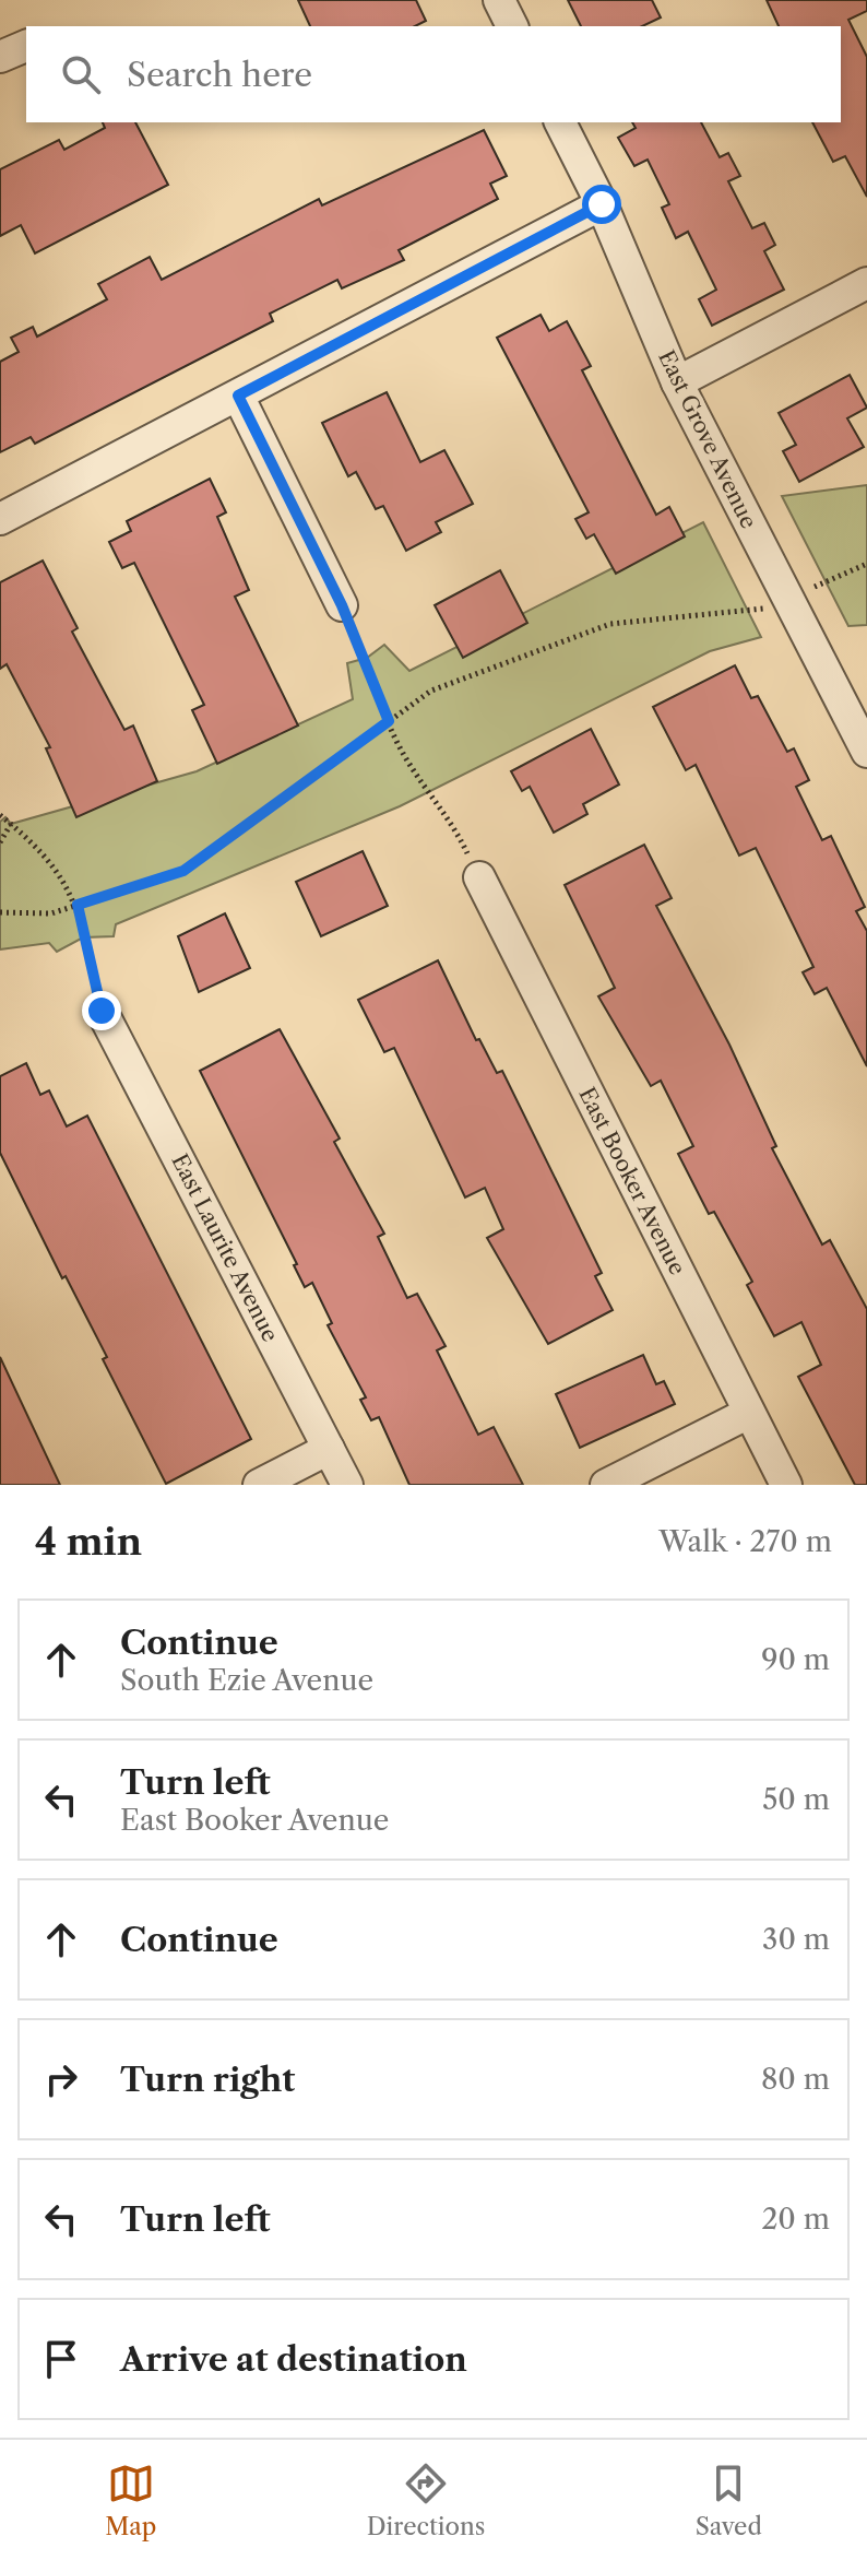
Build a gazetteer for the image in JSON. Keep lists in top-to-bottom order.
{
  "streets": {
    "street": ["East Grove Avenue", "East Booker Avenue", "East Laurite Avenue"]
  },
  "page": {
    "search": "Search here",
    "heading": ["4 min", "Walk · 270 m"],
    "list": [
      ["Continue", "South Ezie Avenue", "90 m"],
      ["Turn left", "East Booker Avenue", "50 m"],
      ["Continue", "30 m"],
      ["Turn right", "80 m"],
      ["Turn left", "20 m"],
      "Arrive at destination"
    ],
    "nav": ["Map", "Directions", "Saved"]
  }
}
